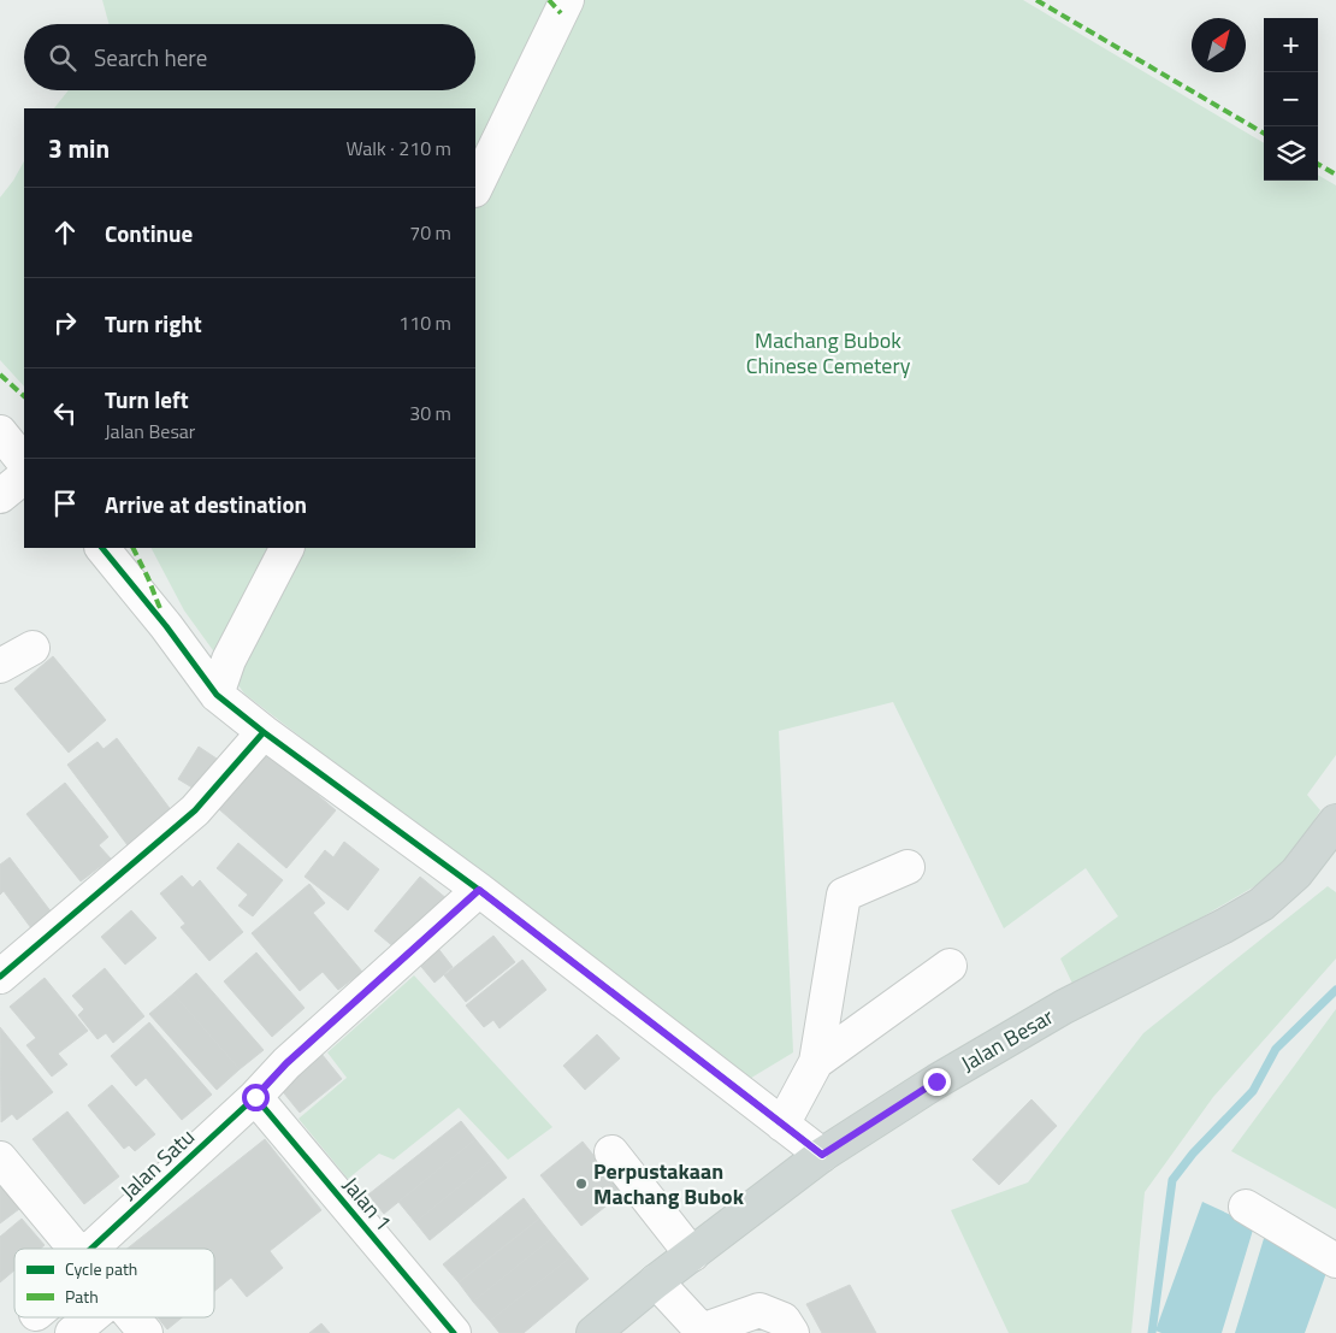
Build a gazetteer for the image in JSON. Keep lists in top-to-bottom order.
{
  "streets": {
    "main road": ["Jalan Besar"],
    "street": ["Jalan Satu", "Jalan 1"]
  },
  "crossings": [
    ["Jalan Satu", "Jalan 1"]
  ],
  "parks": ["Machang Bubok Chinese Cemetery"],
  "places": ["Perpustakaan Machang Bubok"],
  "legend": ["Cycle path", "Path"],
  "north": "top right",
  "page": {
    "map_buttons": ["+", "−"],
    "search": "Search here",
    "heading": ["3 min", "Walk · 210 m"],
    "list": [
      ["Continue", "70 m"],
      ["Turn right", "110 m"],
      ["Turn left", "Jalan Besar", "30 m"],
      "Arrive at destination"
    ]
  }
}
